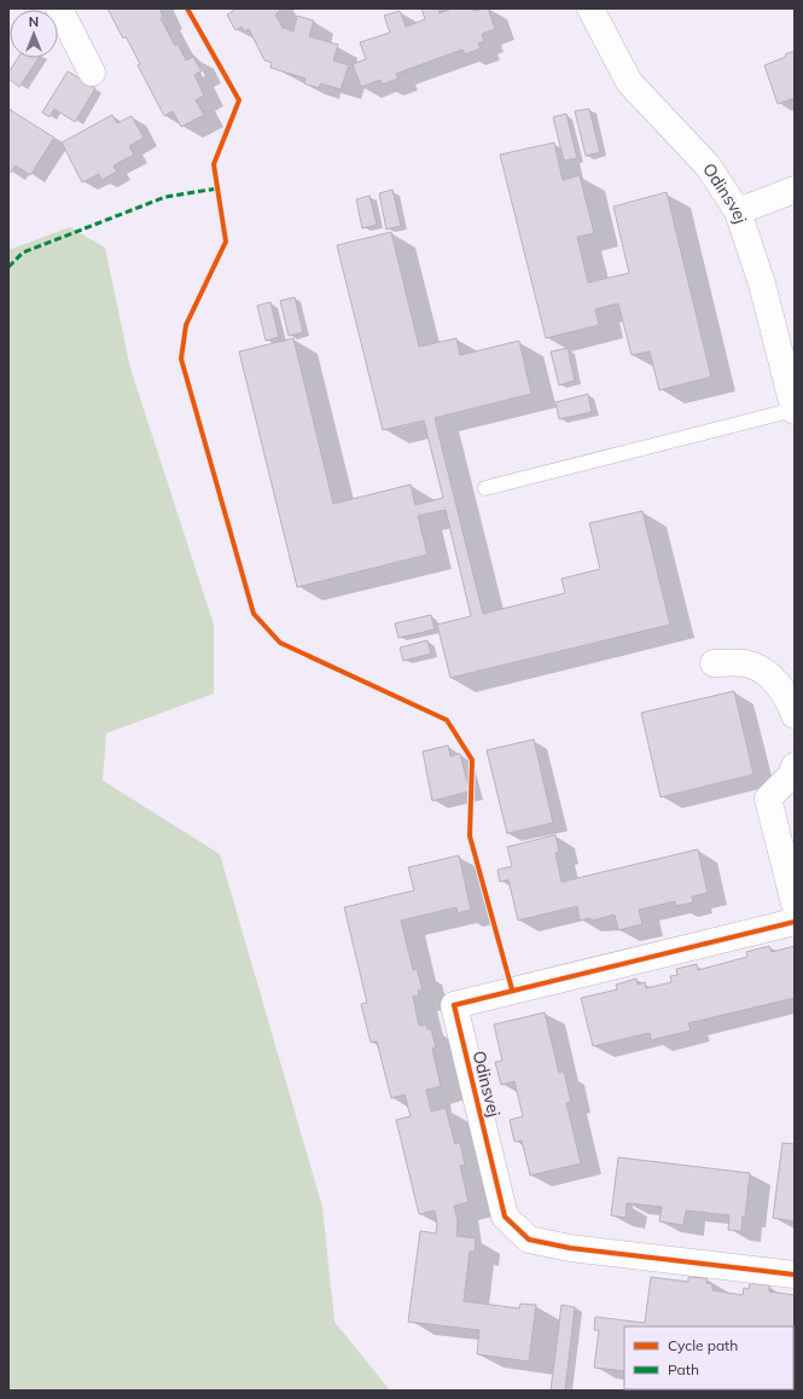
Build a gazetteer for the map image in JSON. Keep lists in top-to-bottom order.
{
  "streets": {
    "street": ["Odinsvej"]
  },
  "legend": ["Cycle path", "Path"],
  "north": "top"
}
